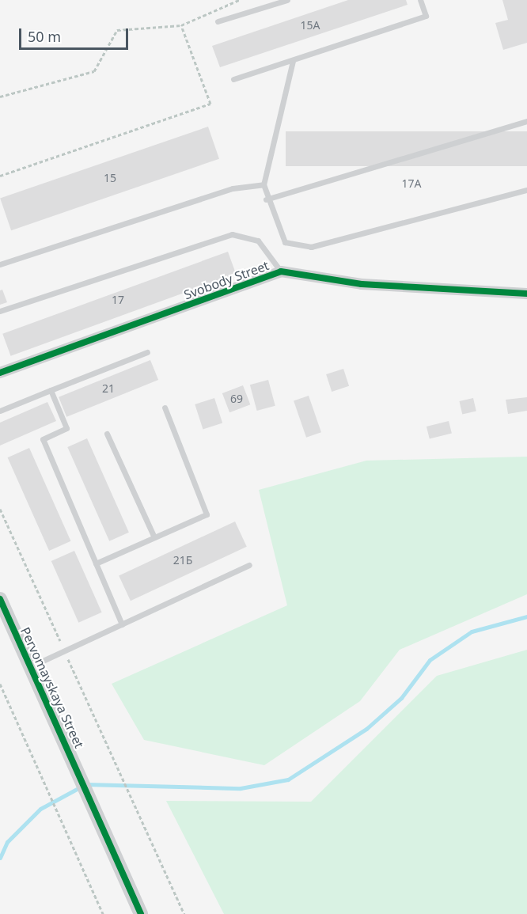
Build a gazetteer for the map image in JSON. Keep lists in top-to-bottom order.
{
  "streets": {
    "street": ["Svobody Street", "Pervomayskaya Street"]
  },
  "house_numbers": [
    "15А",
    "15",
    "17А",
    "17",
    "21",
    "69",
    "21Б"
  ],
  "scale_bar": "50 m"
}
